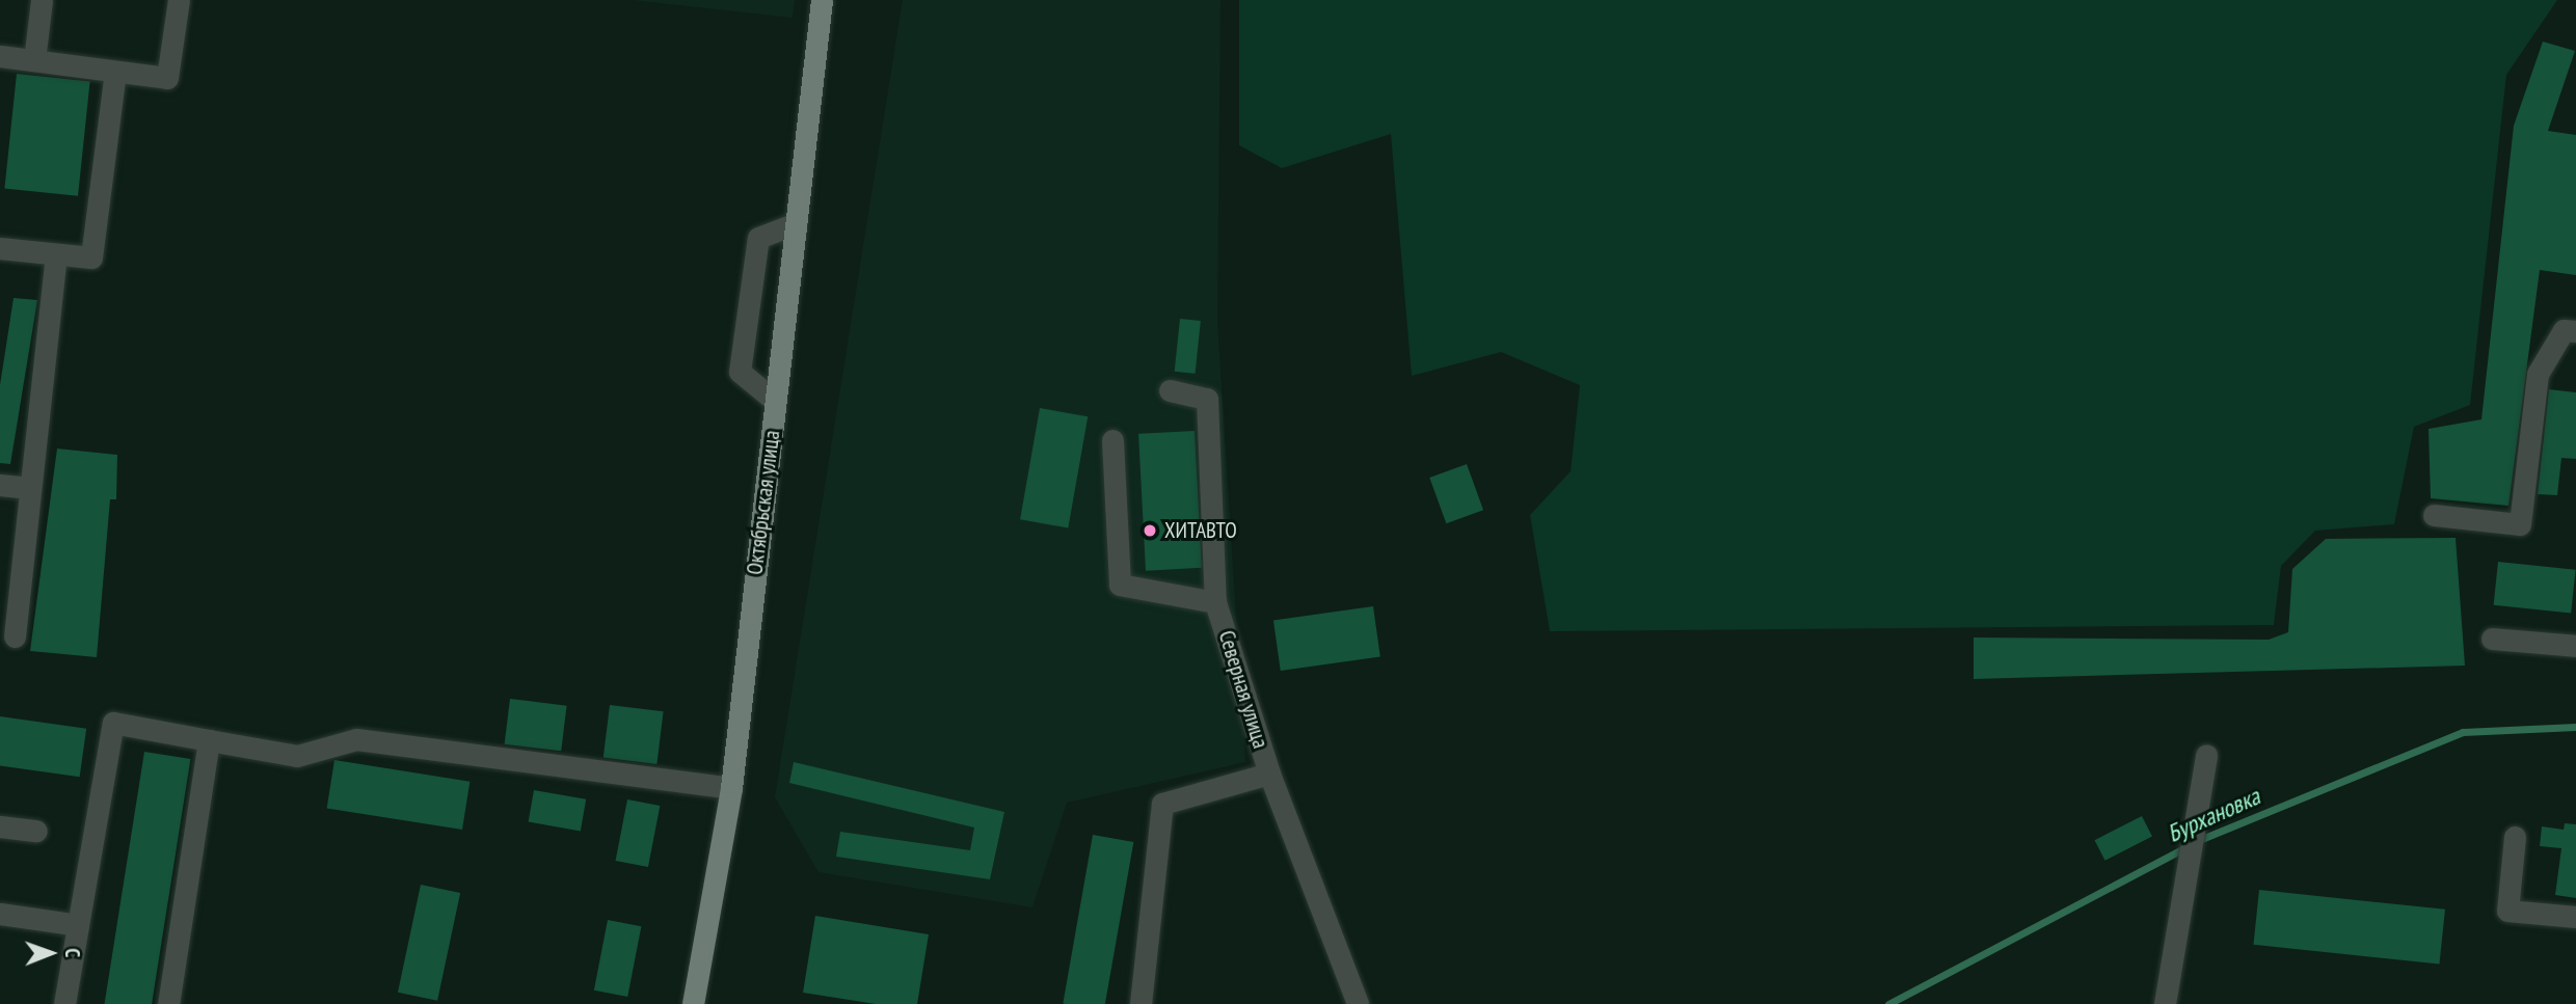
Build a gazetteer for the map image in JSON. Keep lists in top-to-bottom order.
{
  "streets": {
    "main road": ["Октябрьская улица"],
    "street": ["Северная улица"]
  },
  "water": ["Бурхановка"],
  "places": ["ХИТАВТО"],
  "north": "right"
}
